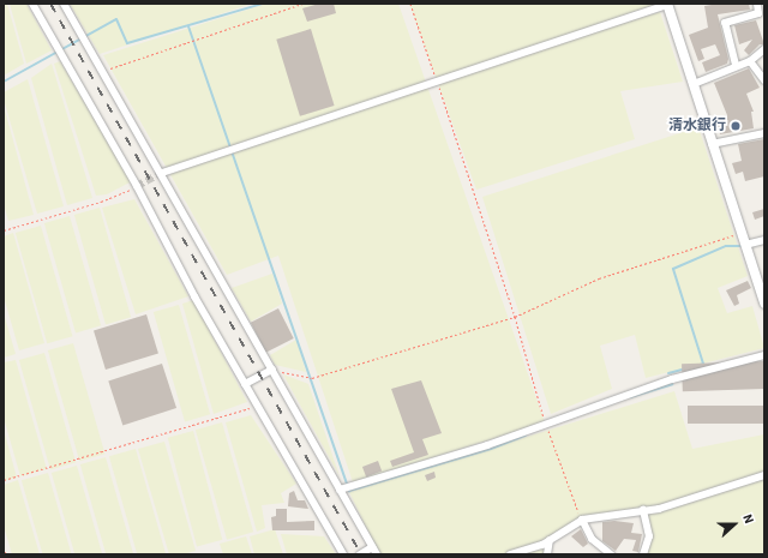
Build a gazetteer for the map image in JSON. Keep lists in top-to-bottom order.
{
  "places": ["清水銀行"],
  "north": "right"
}
